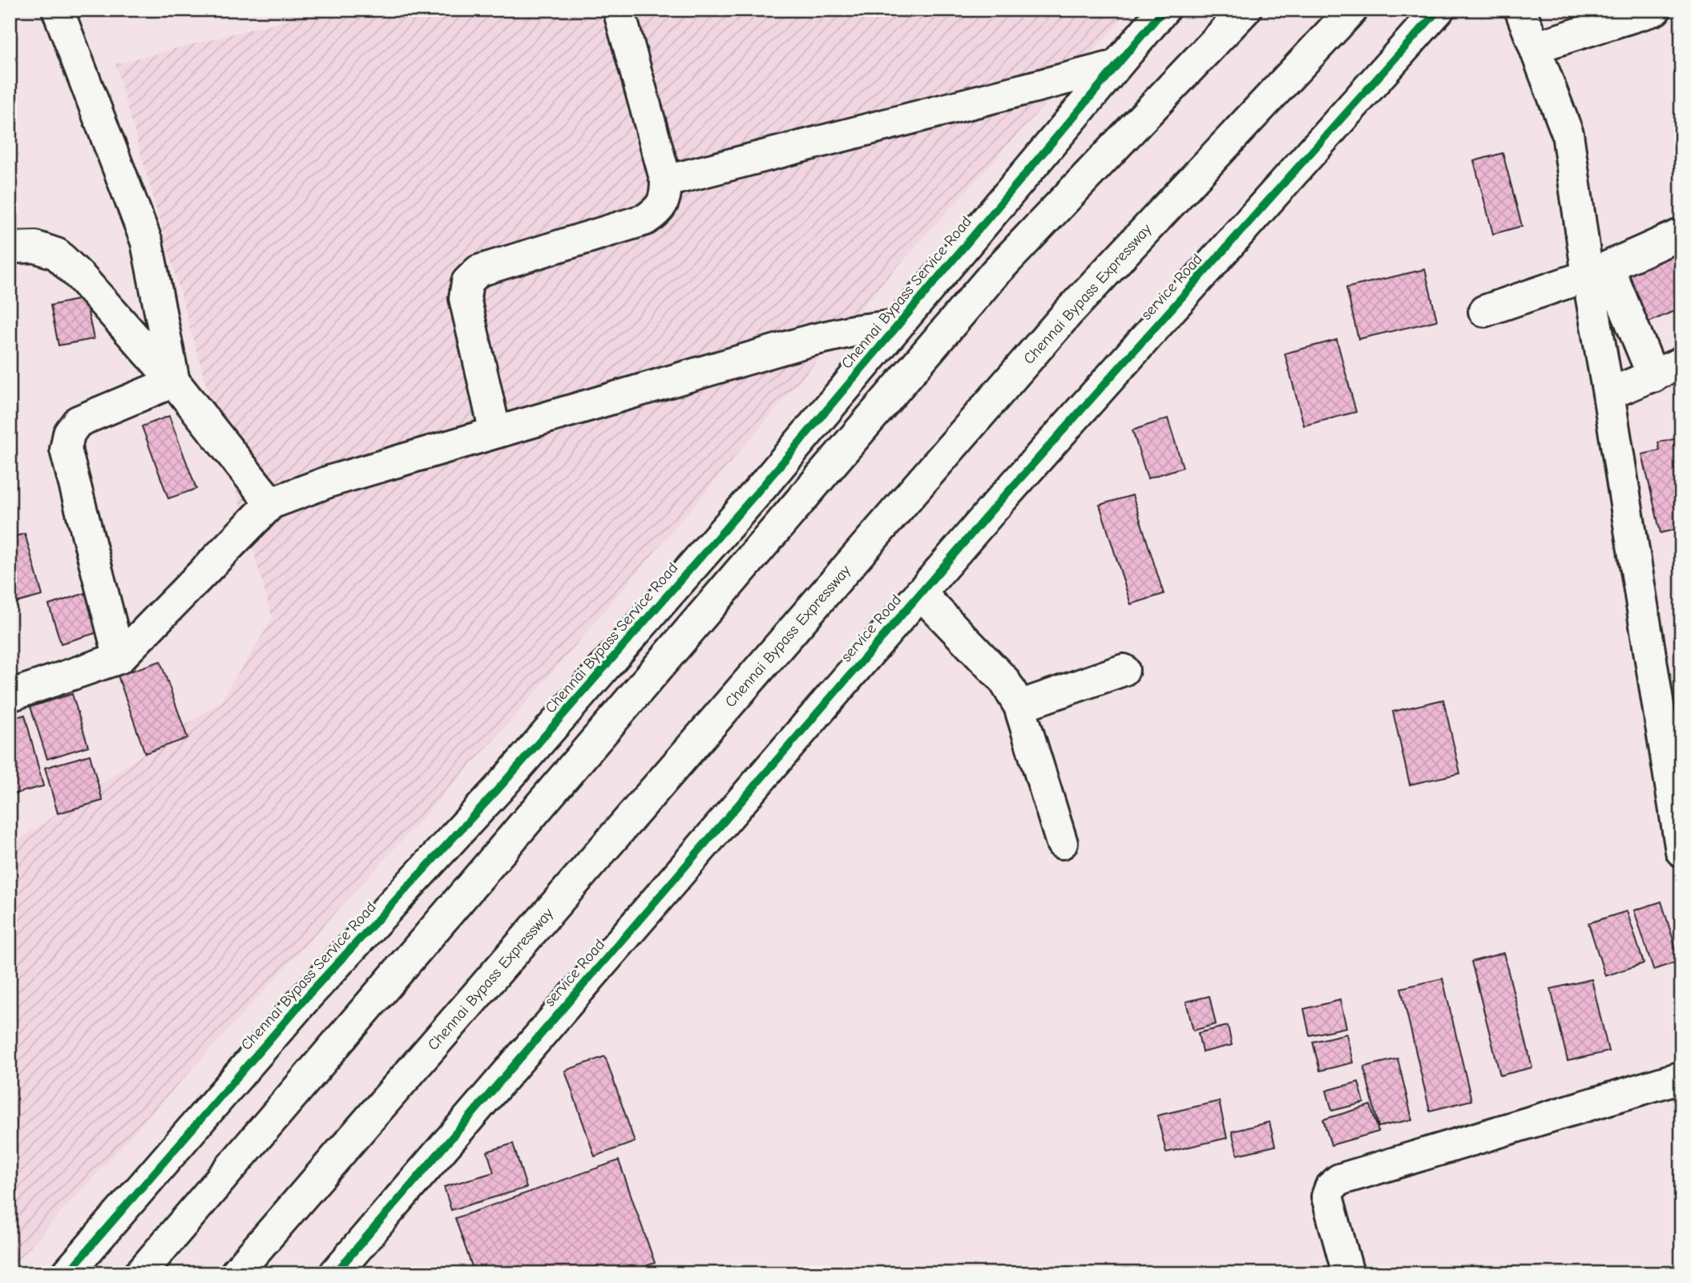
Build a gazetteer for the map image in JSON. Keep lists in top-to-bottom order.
{
  "streets": {
    "main road": ["service Road", "Chennai Bypass Service Road", "Chennai Bypass Expressway"]
  }
}
